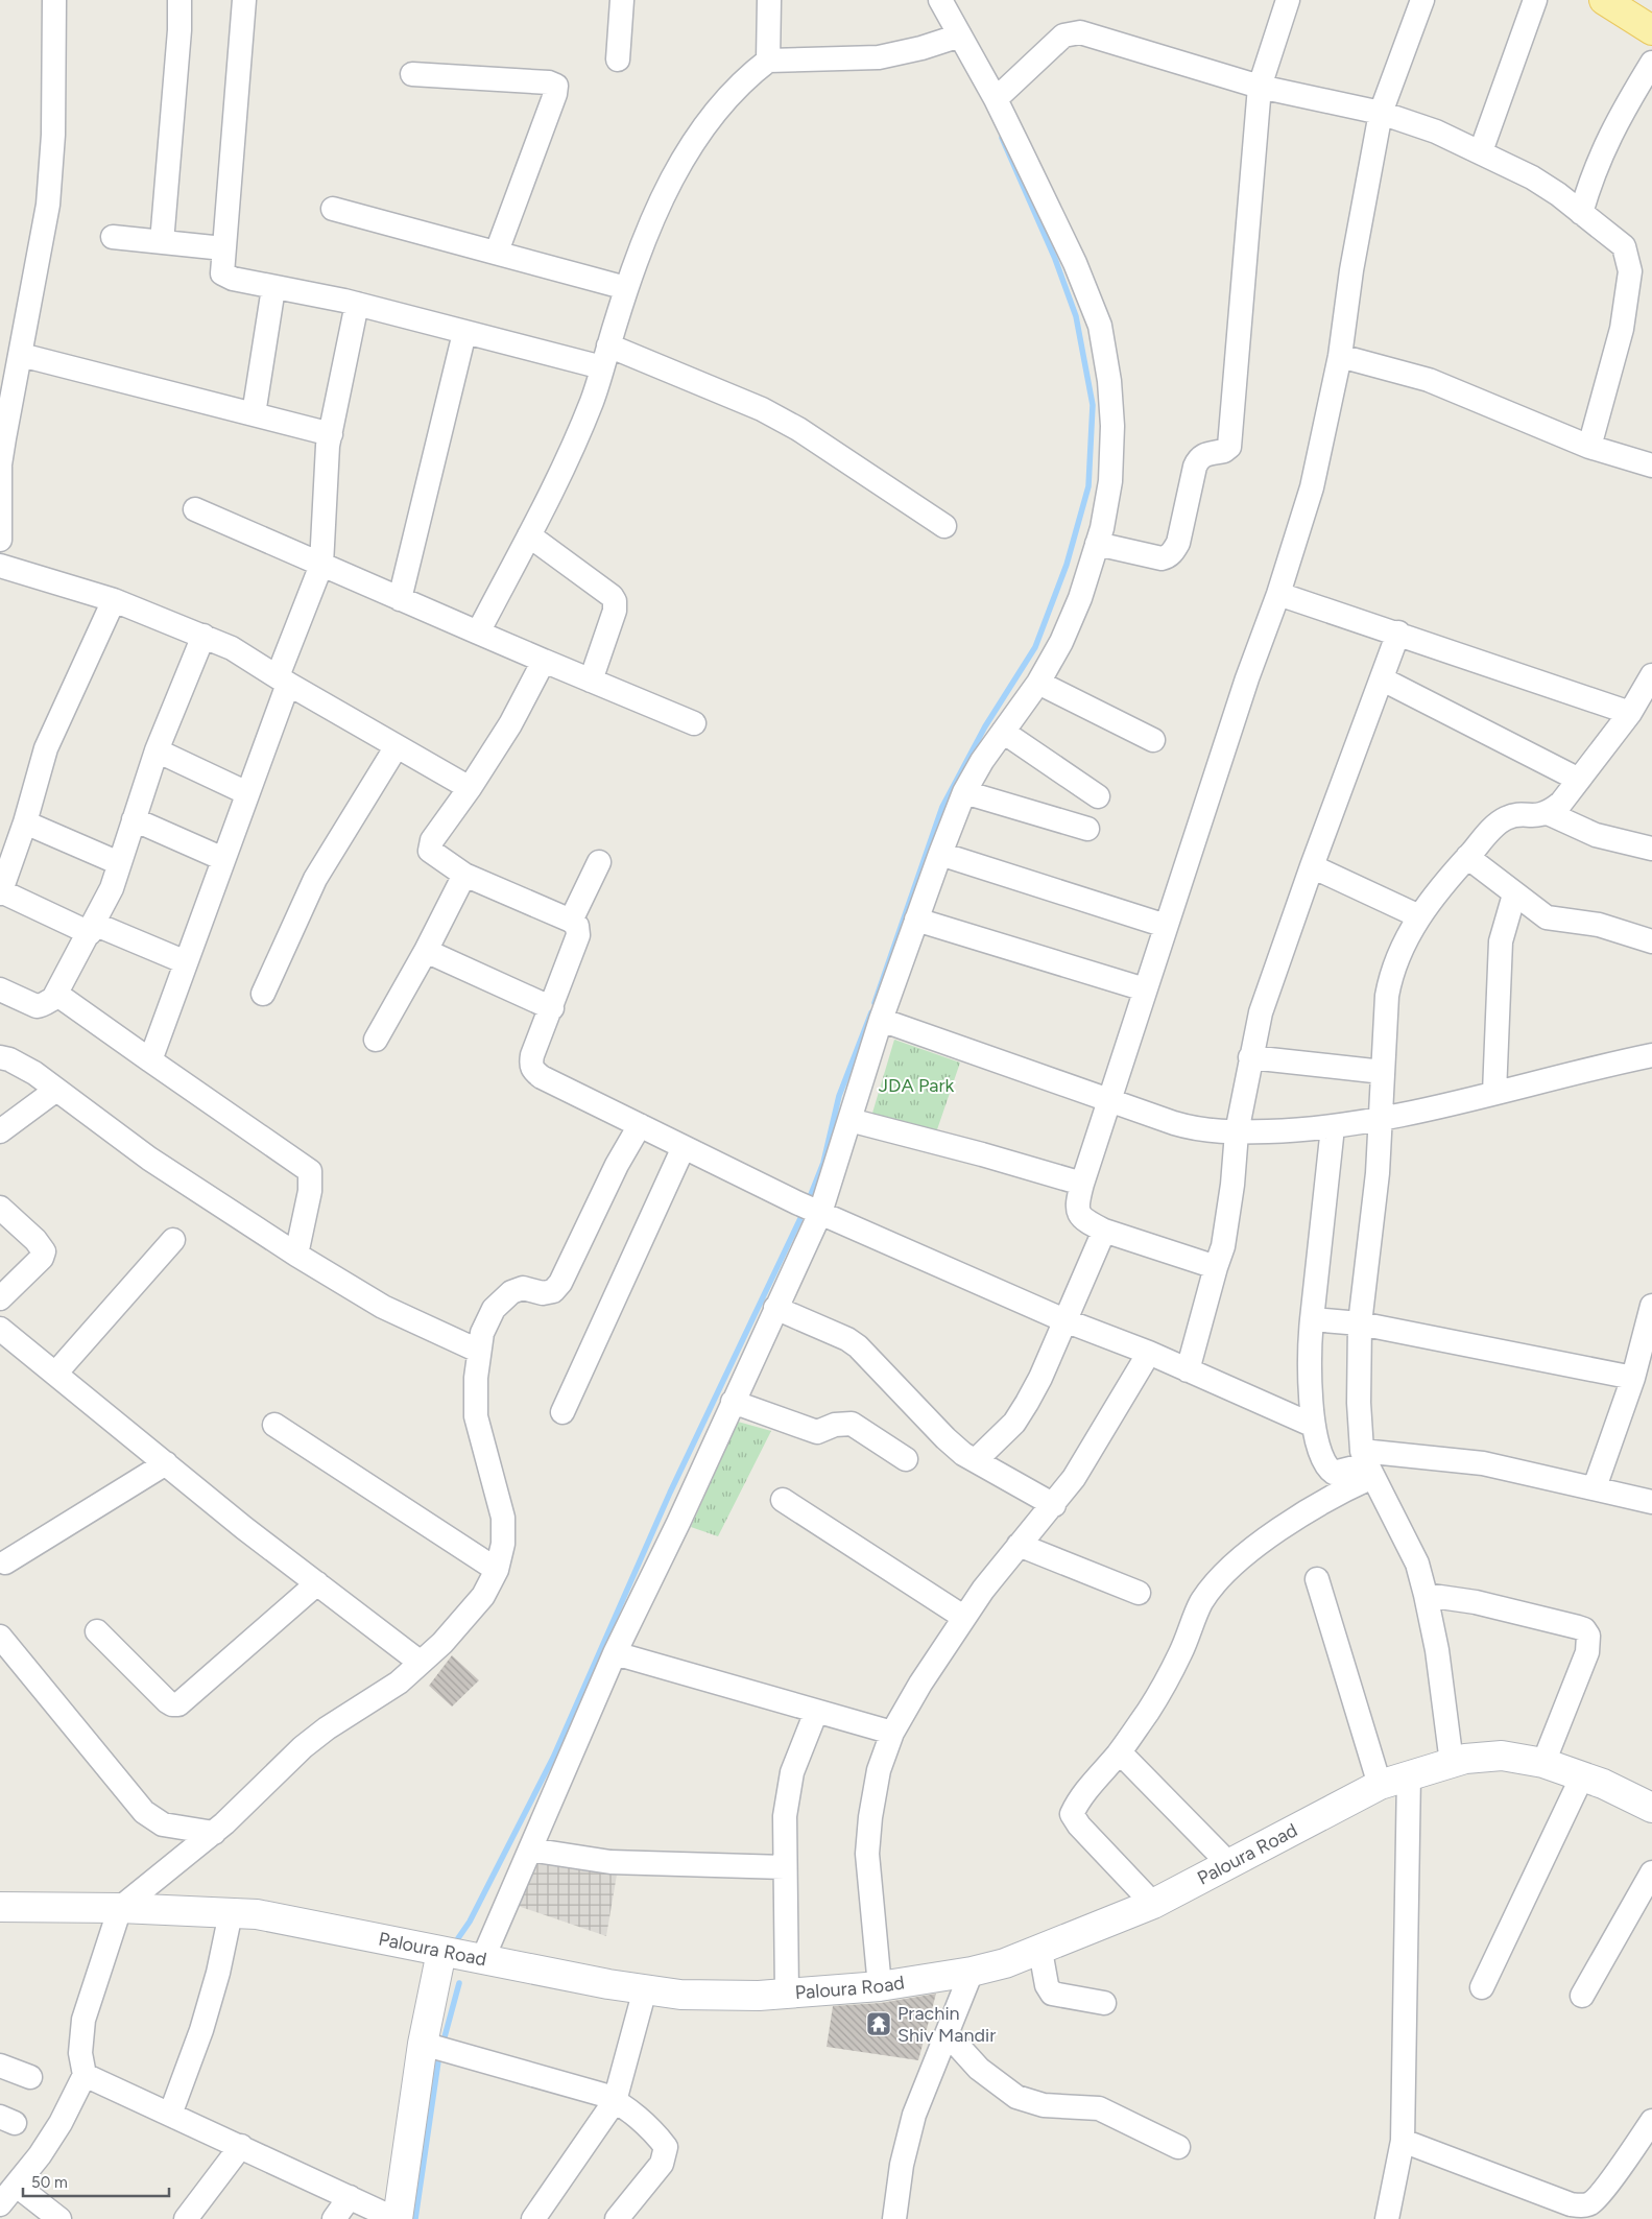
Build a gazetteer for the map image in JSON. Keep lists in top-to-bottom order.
{
  "streets": {
    "main road": ["Paloura Road"]
  },
  "parks": ["JDA Park"],
  "places": {
    "temple": ["Prachin Shiv Mandir"]
  },
  "scale_bar": "50 m"
}
